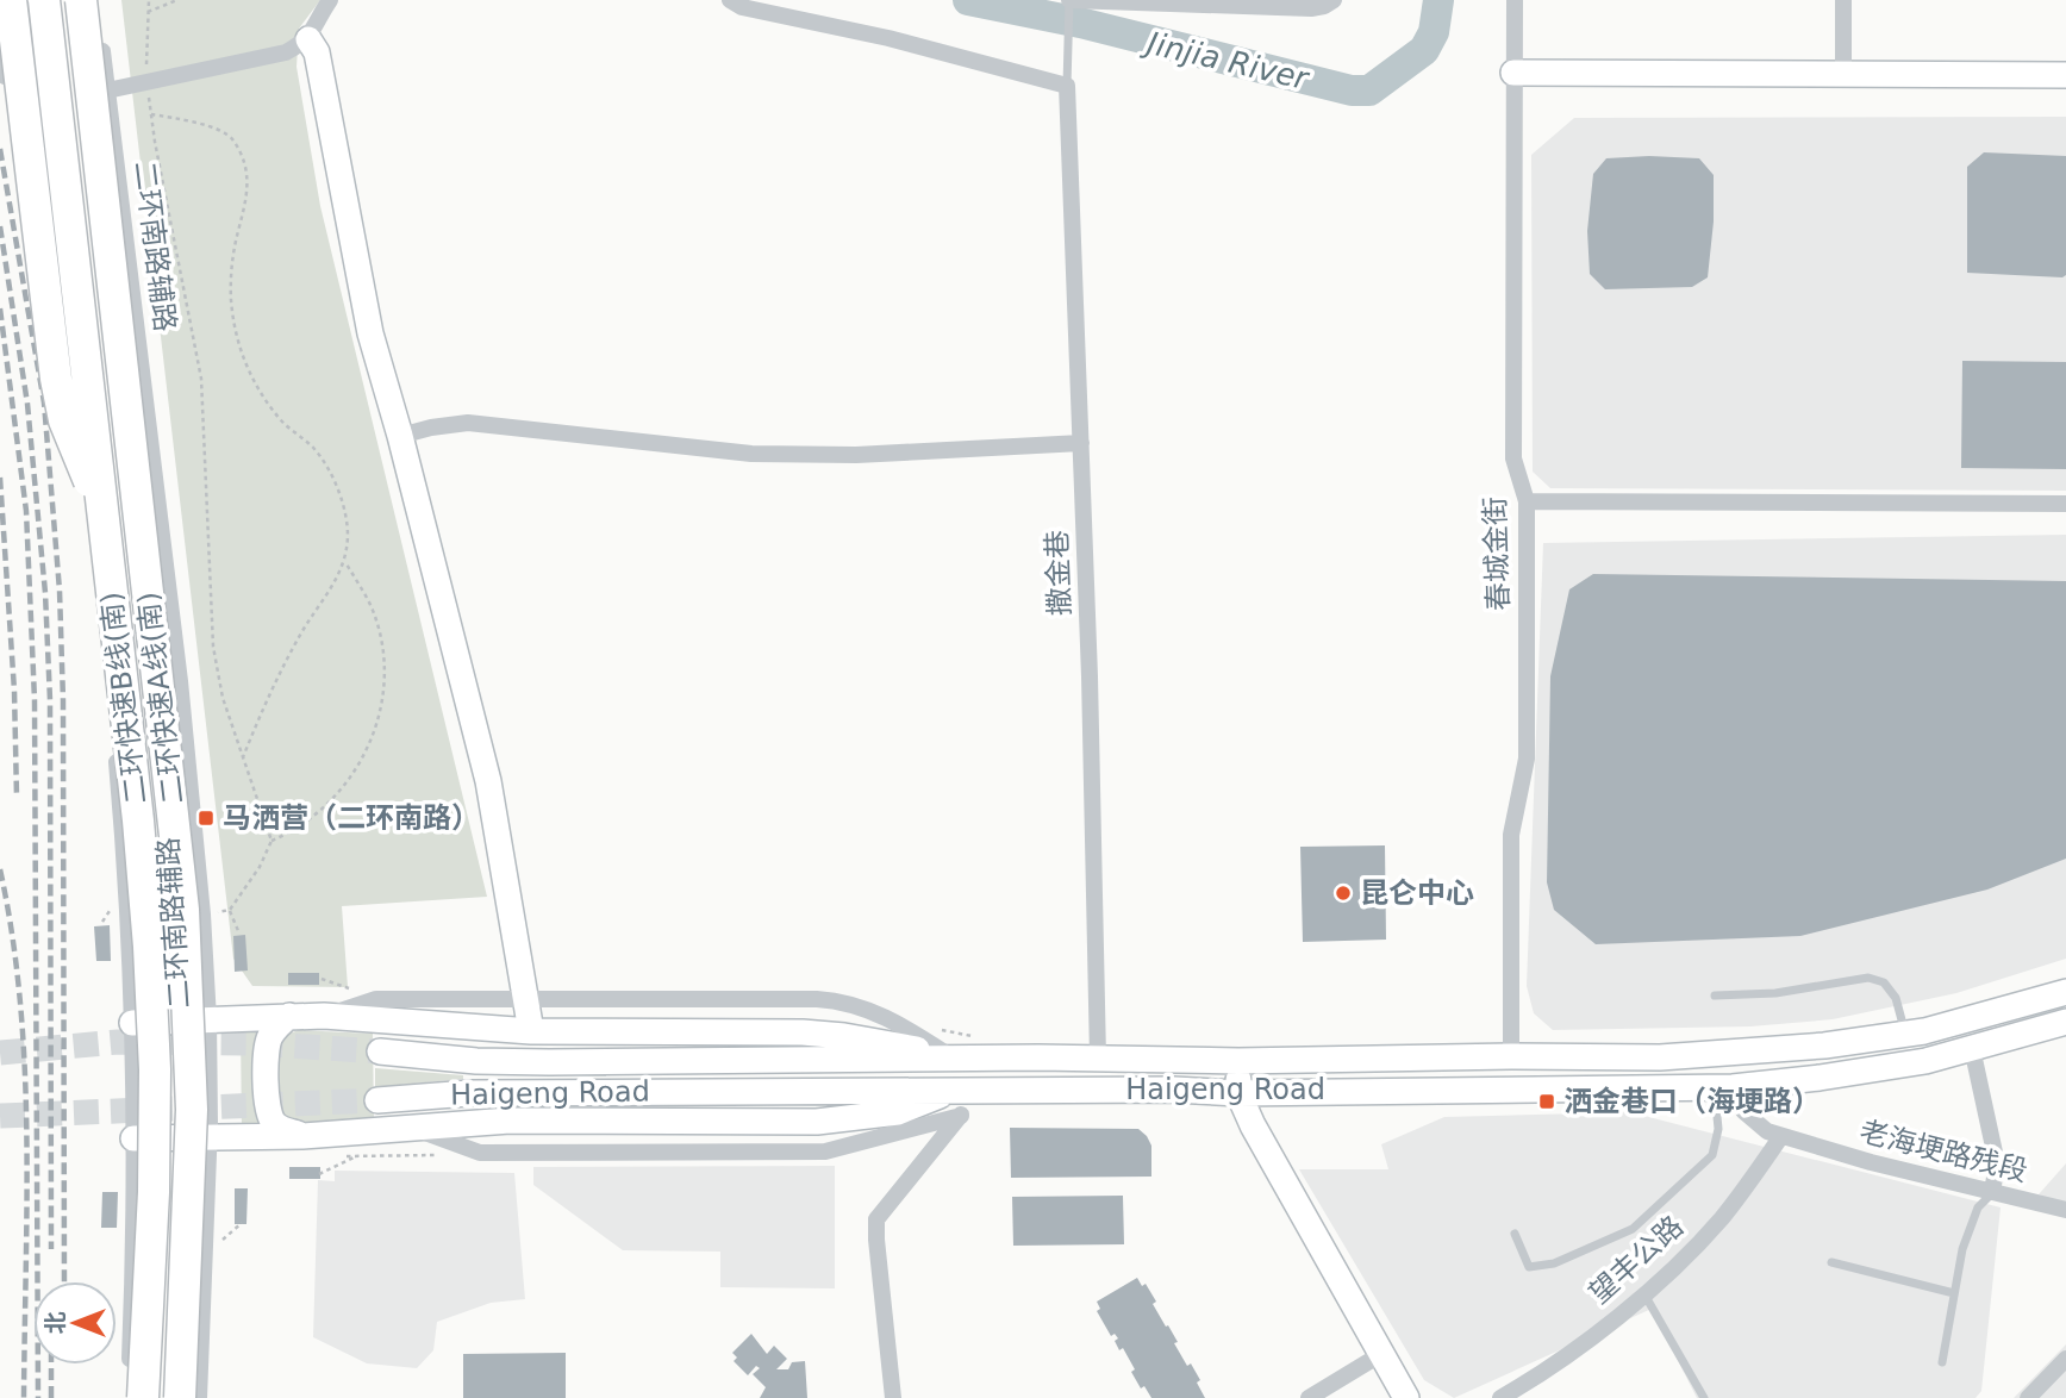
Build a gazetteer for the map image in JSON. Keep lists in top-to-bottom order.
{
  "streets": {
    "highway": ["二环快速B线(南)", "二环快速A线(南)"],
    "main road": ["Haigeng Road"],
    "street": [
      "二环南路辅路",
      "春城金街",
      "撒金巷",
      "老海埂路残段",
      "望丰公路"
    ]
  },
  "crossings": [
    ["春城金街", "Haigeng Road"],
    ["撒金巷", "Haigeng Road"],
    ["Haigeng Road", "老海埂路残段"],
    ["老海埂路残段", "望丰公路"]
  ],
  "water": ["Jinjia River"],
  "places": {
    "transit": ["马洒营（二环南路）", "洒金巷口（海埂路）"],
    "other": ["昆仑中心"]
  },
  "north": "left"
}
